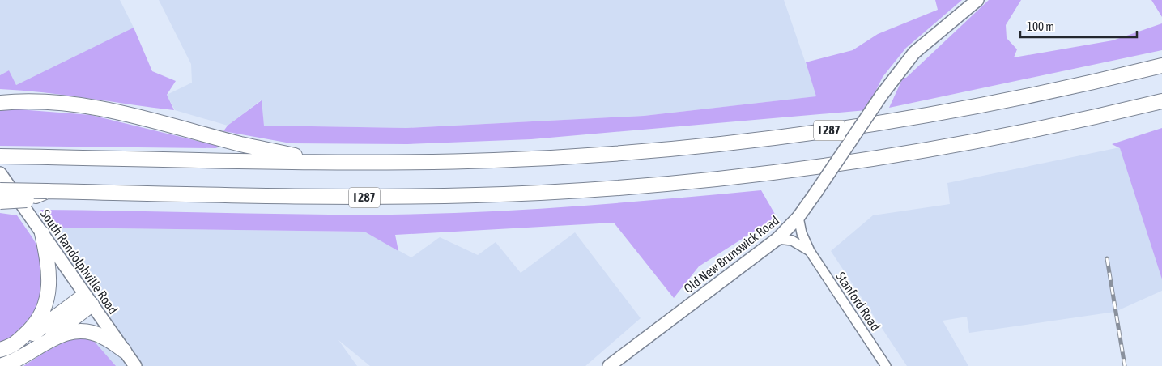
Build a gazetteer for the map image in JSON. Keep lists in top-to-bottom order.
{
  "streets": {
    "highway": ["I 287"],
    "main road": ["Old New Brunswick Road", "South Randolphville Road"],
    "street": ["Stanford Road"]
  },
  "crossings": [
    ["Old New Brunswick Road", "Stanford Road"]
  ],
  "scale_bar": "100 m"
}
